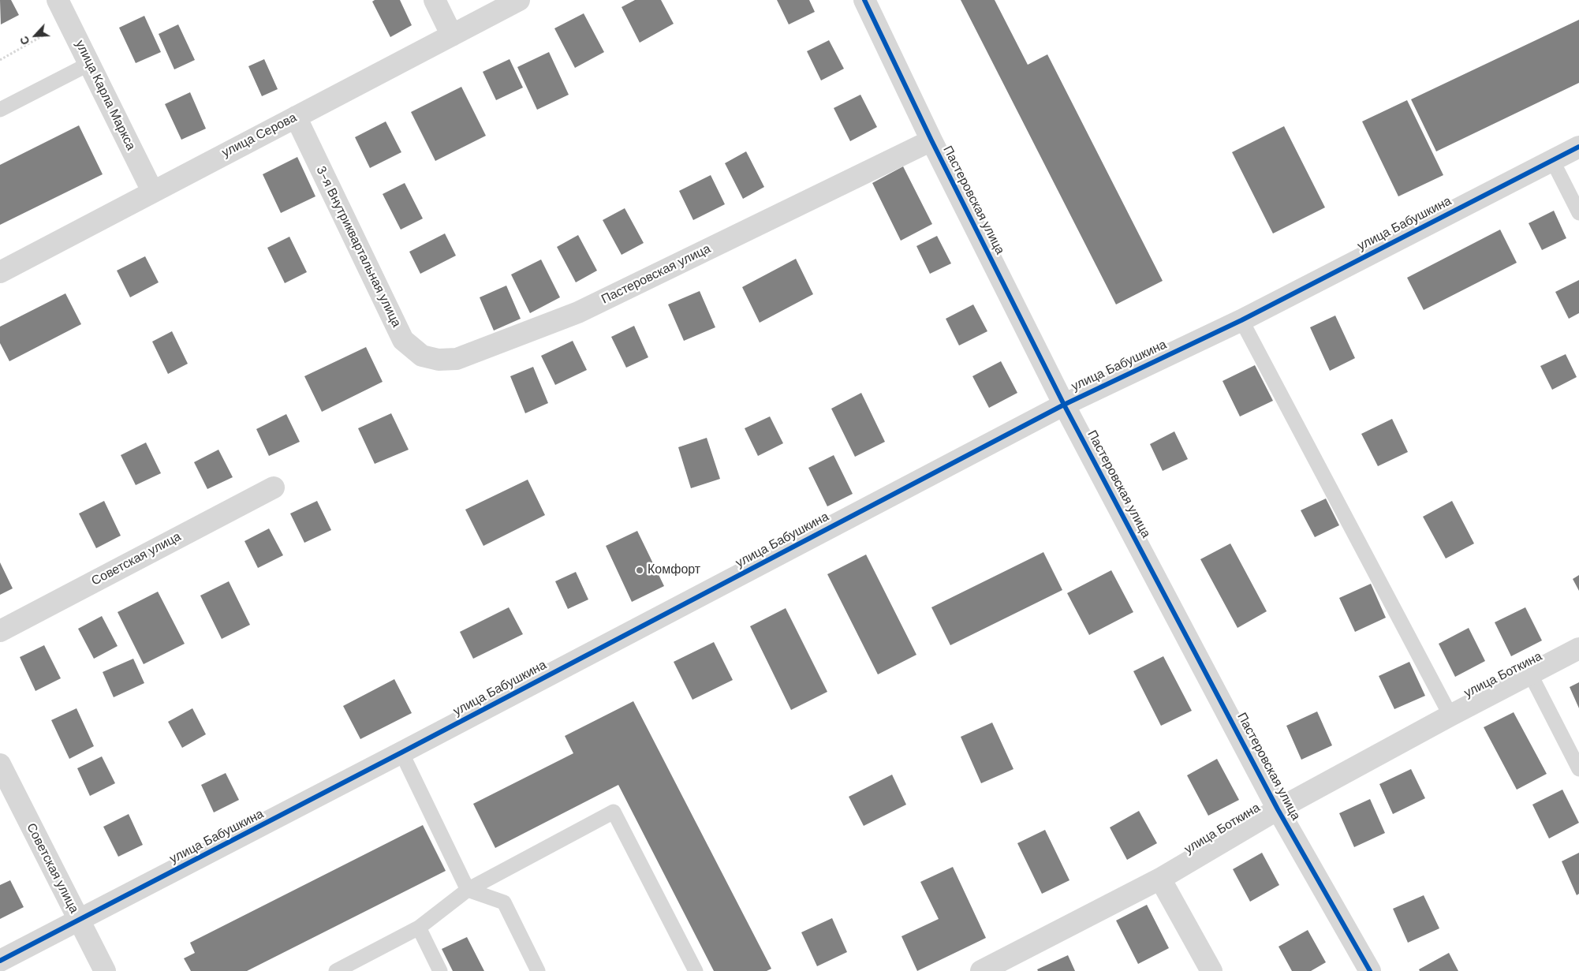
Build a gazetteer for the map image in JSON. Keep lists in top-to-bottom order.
{
  "streets": {
    "street": [
      "улица Карла Маркса",
      "улица Серова",
      "Пастеровская улица",
      "улица Бабушкина",
      "3-я Внутриквартальная улица",
      "Советская улица",
      "улица Боткина"
    ]
  },
  "crossings": [
    ["улица Карла Маркса", "улица Серова"],
    ["улица Серова", "3-я Внутриквартальная улица"],
    ["Пастеровская улица", "улица Бабушкина"],
    ["Пастеровская улица", "3-я Внутриквартальная улица"],
    ["Пастеровская улица", "улица Боткина"],
    ["улица Бабушкина", "Советская улица"]
  ],
  "places": ["Комфорт"],
  "north": "bottom left"
}
